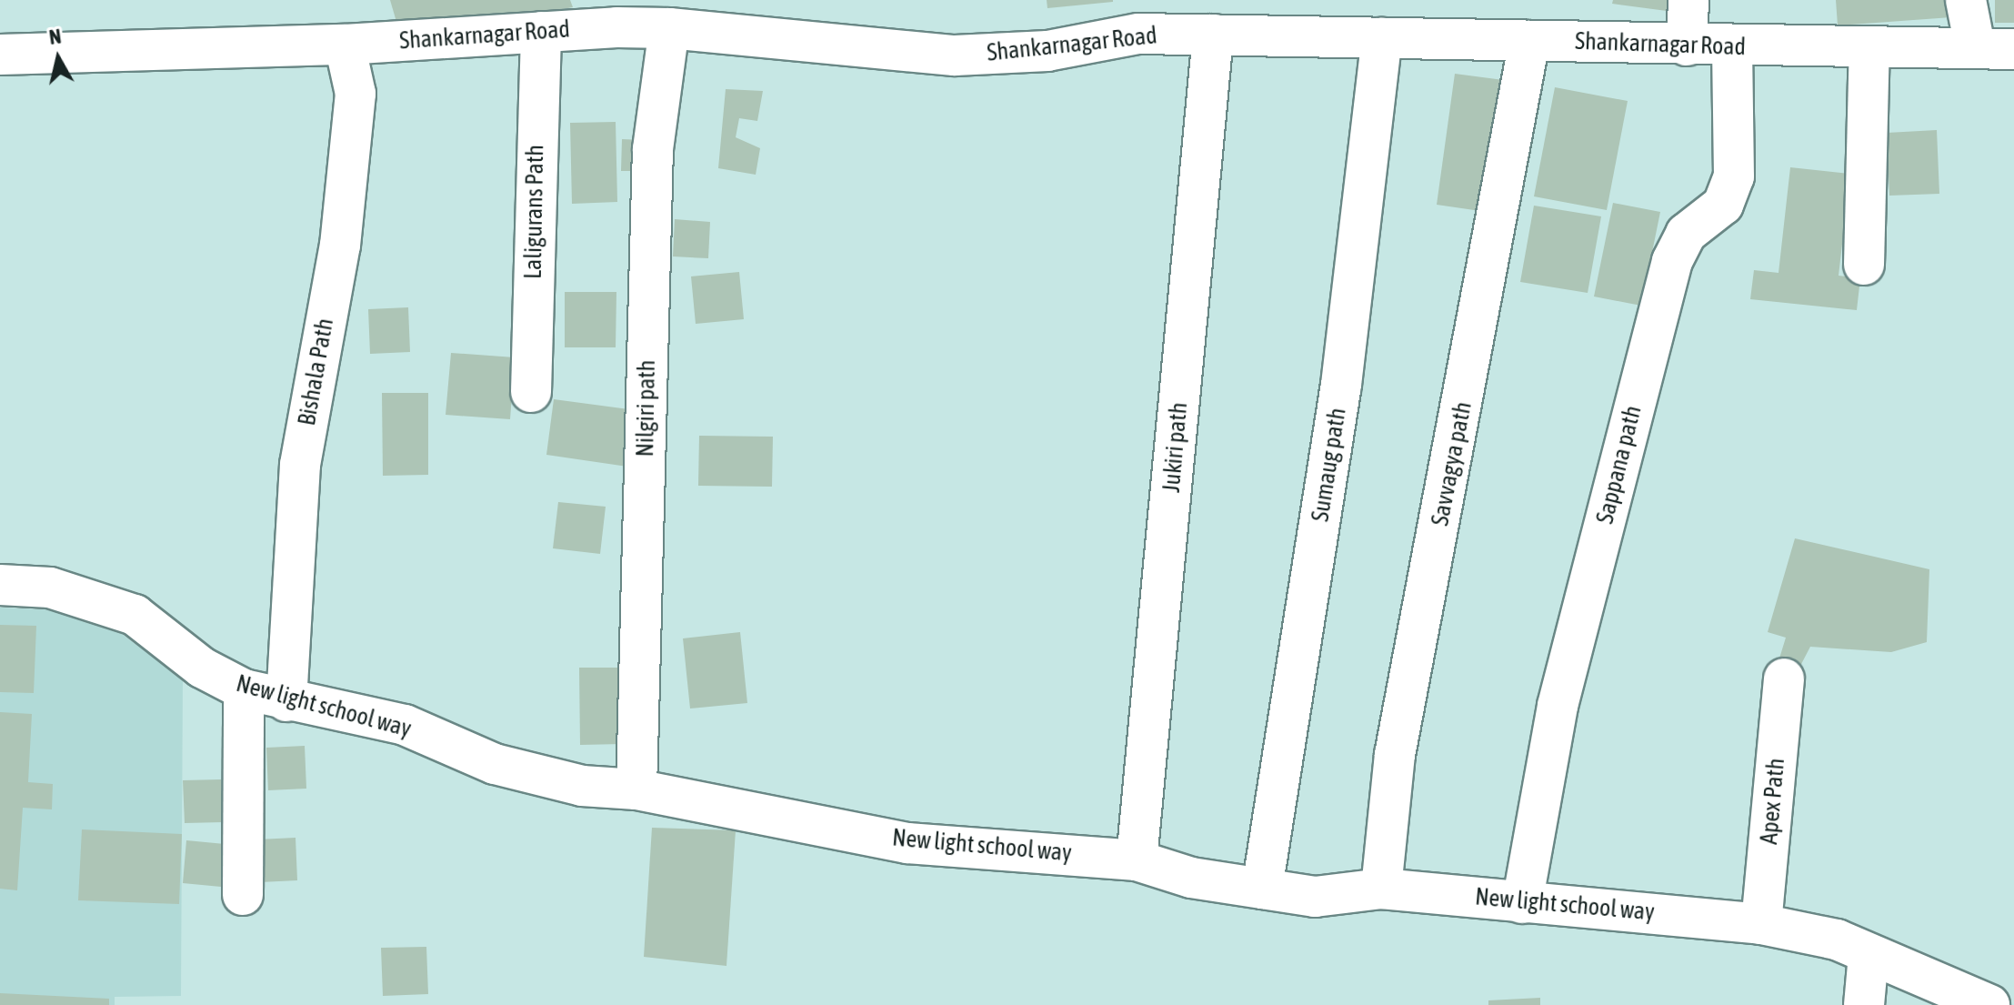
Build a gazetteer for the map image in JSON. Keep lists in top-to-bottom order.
{
  "streets": {
    "street": [
      "Shankarnagar Road",
      "Laligurans Path",
      "Bishala Path",
      "Nilgiri path",
      "Jukiri path",
      "Savvagya path",
      "Sumaug path",
      "Sappana path",
      "New light school way",
      "Apex Path"
    ]
  },
  "crossings": [
    ["Shankarnagar Road", "Laligurans Path"],
    ["Shankarnagar Road", "Bishala Path"],
    ["Shankarnagar Road", "Nilgiri path"],
    ["Shankarnagar Road", "Jukiri path"],
    ["Shankarnagar Road", "Savvagya path"],
    ["Shankarnagar Road", "Sumaug path"],
    ["Shankarnagar Road", "Sappana path"],
    ["Bishala Path", "New light school way"],
    ["Nilgiri path", "New light school way"],
    ["Jukiri path", "New light school way"],
    ["Savvagya path", "New light school way"],
    ["Sumaug path", "New light school way"],
    ["Sappana path", "New light school way"],
    ["New light school way", "Apex Path"]
  ],
  "north": "top"
}
